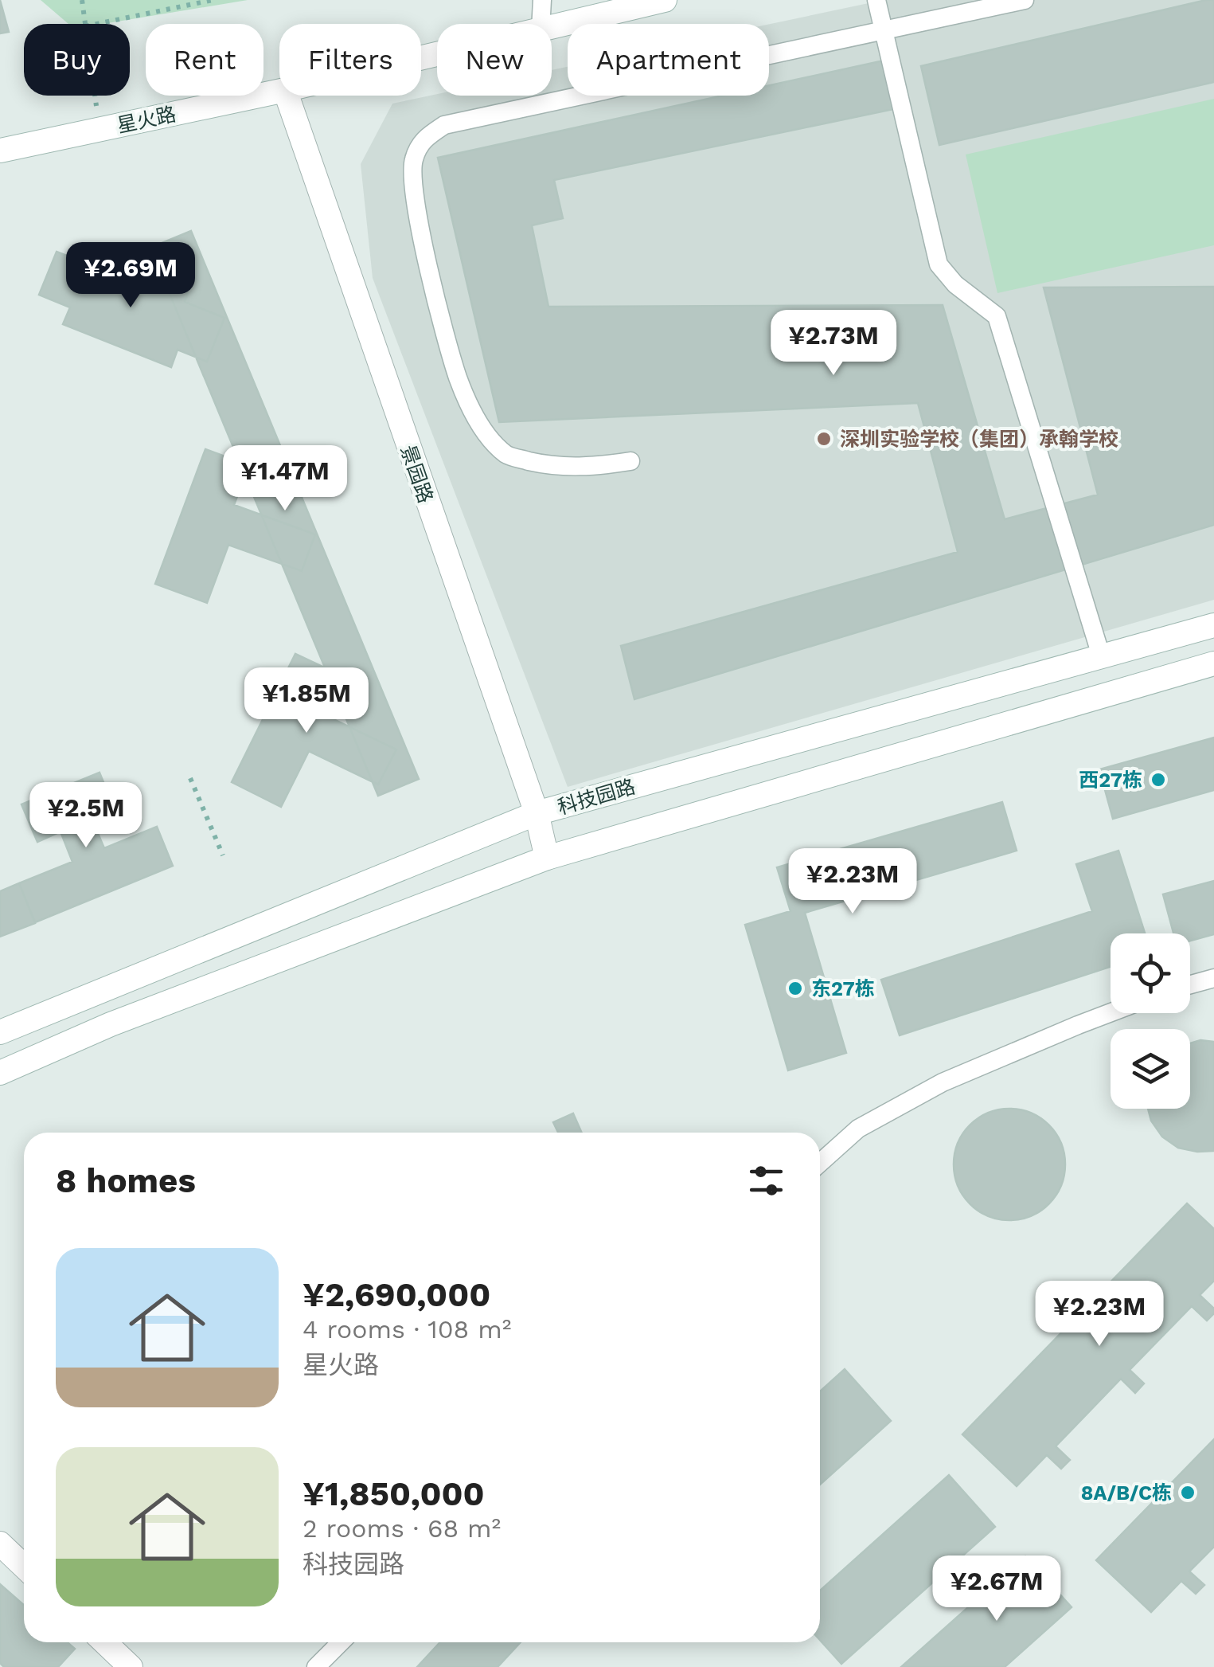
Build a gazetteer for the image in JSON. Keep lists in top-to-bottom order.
{
  "streets": {
    "main road": ["星火路", "景园路", "科技园路"]
  },
  "crossings": [
    ["景园路", "科技园路"]
  ],
  "places": [
    "深圳实验学校（集团）承翰学校",
    "西27栋",
    "东27栋",
    "8A/B/C栋"
  ],
  "page": {
    "chip": [
      "Buy",
      "Rent",
      "Filters",
      "New",
      "Apartment"
    ],
    "price": [
      "¥2.69M",
      "¥2.73M",
      "¥1.47M",
      "¥1.85M",
      "¥2.5M",
      "¥2.23M",
      "¥2.23M",
      "¥2.67M"
    ],
    "heading": "8 homes",
    "list": [
      {
        "name": "¥2,690,000",
        "note": "4 rooms · 108 m² · 星火路"
      },
      {
        "name": "¥1,850,000",
        "note": "2 rooms · 68 m² · 科技园路"
      }
    ]
  }
}
